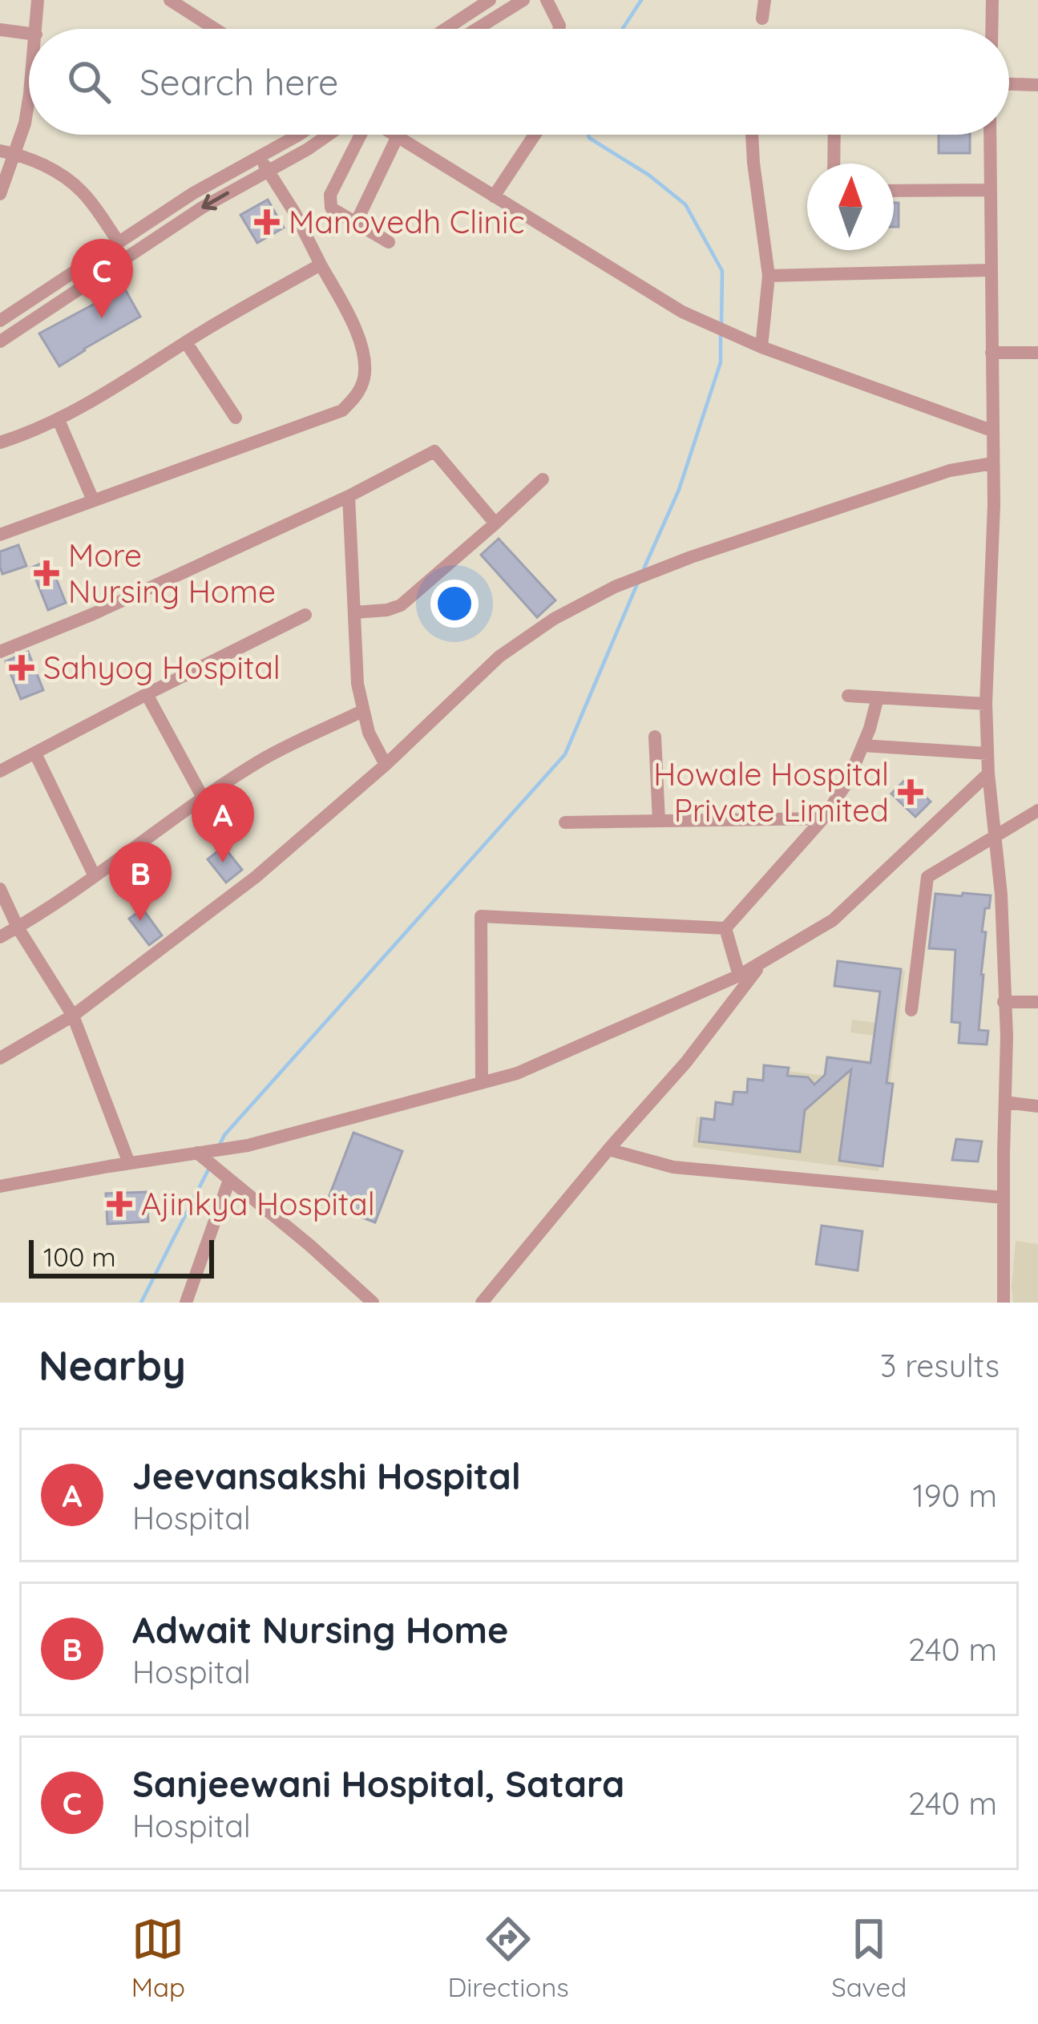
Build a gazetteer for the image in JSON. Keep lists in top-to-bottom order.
{
  "places": {
    "health": [
      "Manovedh Clinic",
      "More Nursing Home",
      "Sahyog Hospital",
      "Howale Hospital Private Limited",
      "Ajinkya Hospital"
    ]
  },
  "scale_bar": "100 m",
  "north": "top",
  "page": {
    "search": "Search here",
    "pins": ["C", "A", "B"],
    "scale": "100 m",
    "heading": ["Nearby", "3 results"],
    "list": [
      {
        "mark": "A",
        "name": "Jeevansakshi Hospital",
        "note": "Hospital",
        "value": "190 m"
      },
      {
        "mark": "B",
        "name": "Adwait Nursing Home",
        "note": "Hospital",
        "value": "240 m"
      },
      {
        "mark": "C",
        "name": "Sanjeewani Hospital, Satara",
        "note": "Hospital",
        "value": "240 m"
      }
    ],
    "nav": ["Map", "Directions", "Saved"]
  }
}
